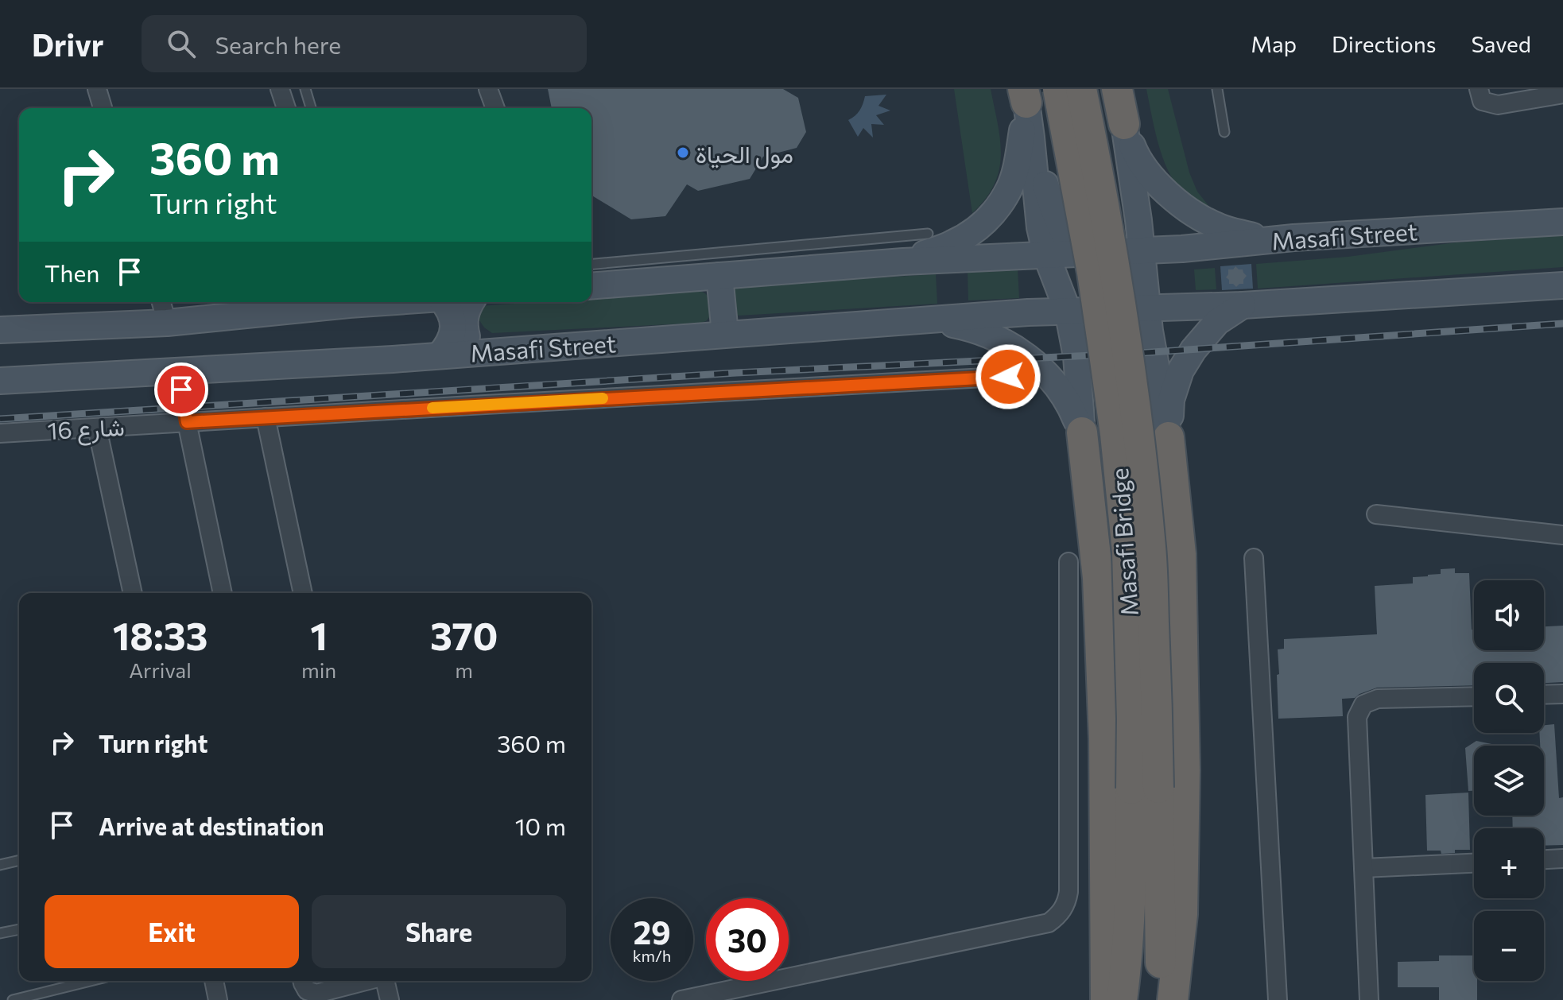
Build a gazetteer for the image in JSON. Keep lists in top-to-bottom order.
{
  "streets": {
    "highway": ["Masafi Bridge"],
    "main road": ["Masafi Street"],
    "street": ["شارع 16"]
  },
  "places": ["مول الحياة"],
  "page": {
    "header": "Drivr",
    "search": "Search here",
    "nav": ["Map", "Directions", "Saved"],
    "turn": ["360 m", "Turn right"],
    "then": "Then",
    "map_buttons": ["+", "−"],
    "eta": [
      "18:33",
      "Arrival",
      "1",
      "min",
      "370",
      "m"
    ],
    "list": [
      {
        "name": "Turn right",
        "value": "360 m"
      },
      {
        "name": "Arrive at destination",
        "value": "10 m"
      }
    ],
    "buttons": ["Exit", "Share"],
    "speed": "29 km/h",
    "limit": "30"
  }
}
